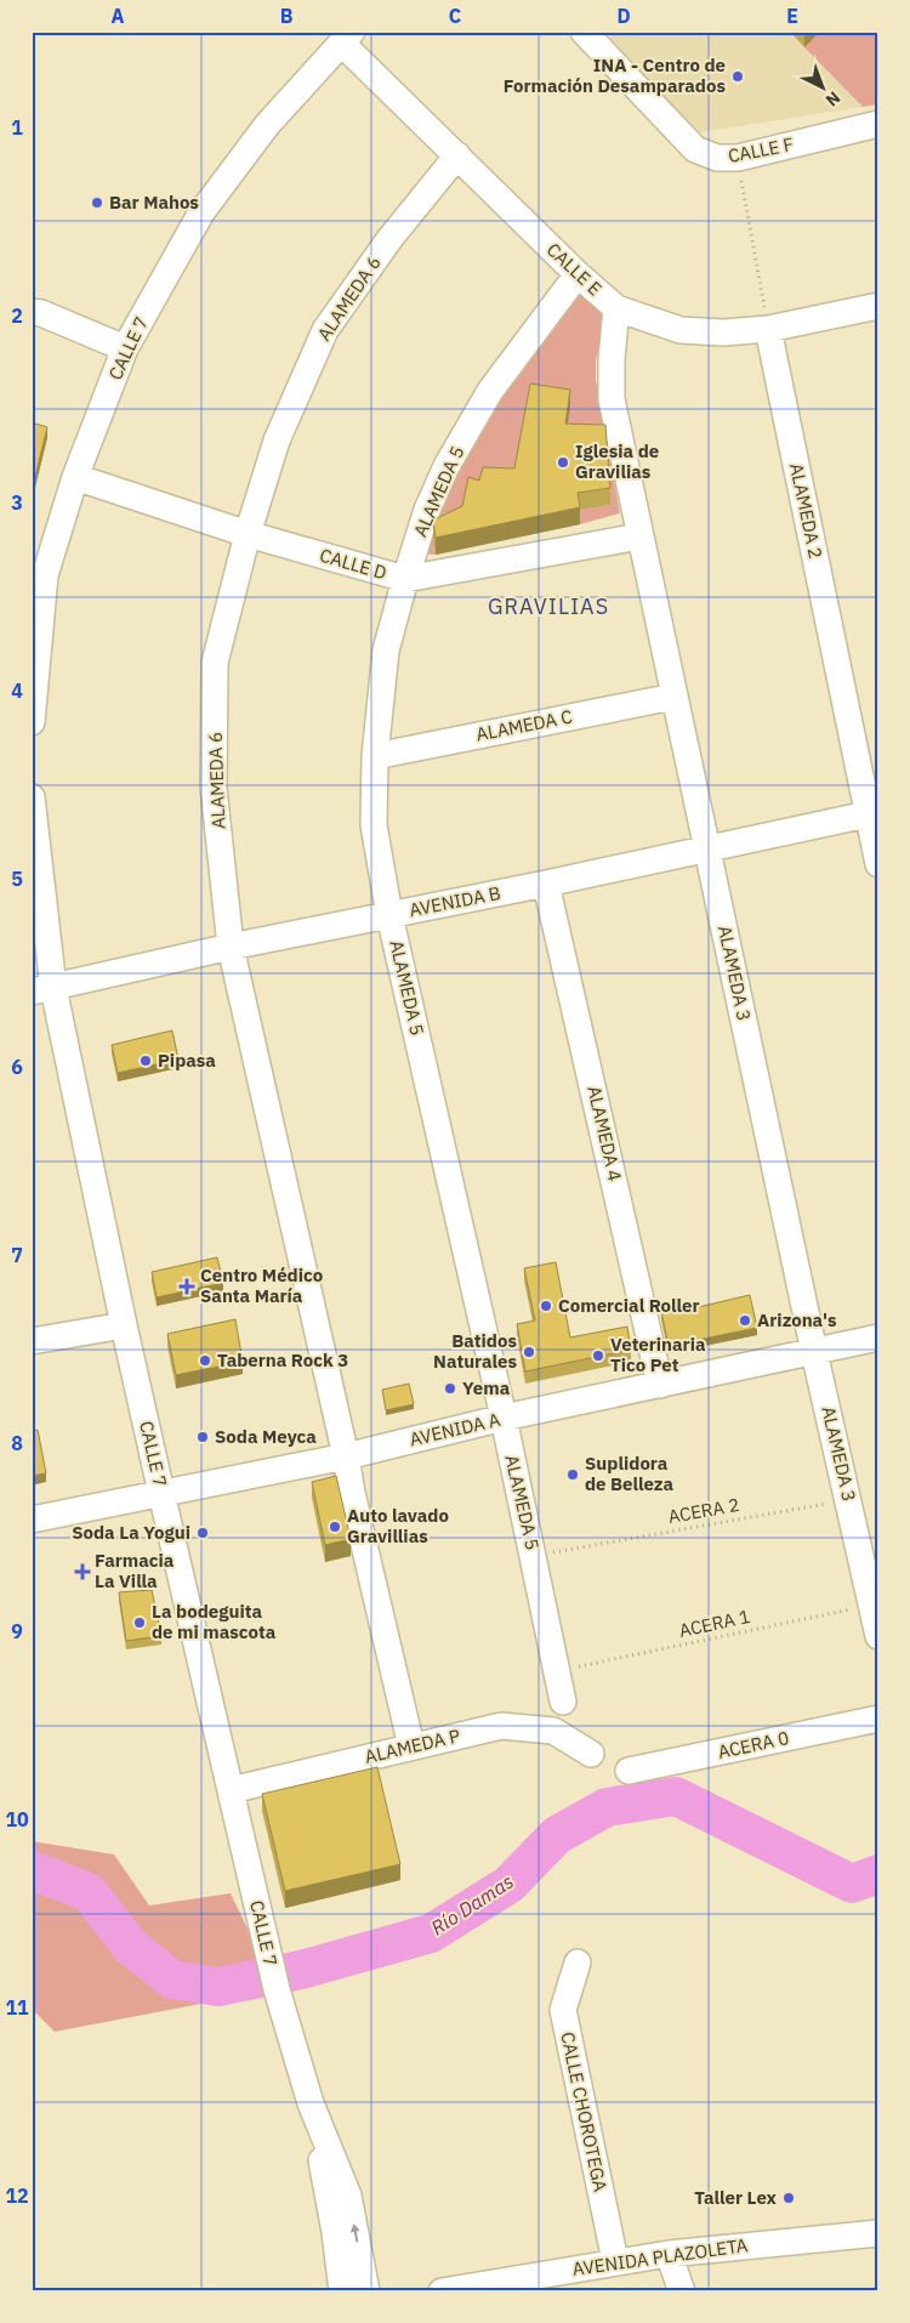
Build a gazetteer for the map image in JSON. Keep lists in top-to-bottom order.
{
  "streets": {
    "street": [
      "CALLE F",
      "CALLE E",
      "ALAMEDA 6",
      "CALLE 7",
      "ALAMEDA 5",
      "ALAMEDA 2",
      "CALLE D",
      "ALAMEDA C",
      "AVENIDA B",
      "ALAMEDA 3",
      "ALAMEDA 4",
      "AVENIDA A",
      "ACERA 0",
      "ALAMEDA P",
      "CALLE CHOROTEGA",
      "AVENIDA PLAZOLETA"
    ],
    "path": ["ACERA 2", "ACERA 1"]
  },
  "crossings": [
    ["CALLE E", "ALAMEDA 6"],
    ["CALLE E", "CALLE 7"],
    ["CALLE E", "ALAMEDA 5"],
    ["CALLE E", "ALAMEDA 2"],
    ["CALLE E", "ALAMEDA 3"],
    ["ALAMEDA 6", "CALLE D"],
    ["ALAMEDA 6", "AVENIDA B"],
    ["ALAMEDA 6", "AVENIDA A"],
    ["CALLE 7", "CALLE D"],
    ["CALLE 7", "AVENIDA B"],
    ["CALLE 7", "AVENIDA A"],
    ["CALLE 7", "ALAMEDA P"],
    ["ALAMEDA 5", "CALLE D"],
    ["ALAMEDA 5", "ALAMEDA C"],
    ["ALAMEDA 5", "AVENIDA B"],
    ["ALAMEDA 5", "AVENIDA A"],
    ["ALAMEDA 5", "ACERA 2"],
    ["ALAMEDA 5", "ACERA 1"],
    ["ALAMEDA 2", "AVENIDA B"],
    ["CALLE D", "ALAMEDA 3"],
    ["ALAMEDA C", "ALAMEDA 3"],
    ["AVENIDA B", "ALAMEDA 3"],
    ["AVENIDA B", "ALAMEDA 4"],
    ["ALAMEDA 3", "AVENIDA A"],
    ["ALAMEDA 3", "ACERA 2"],
    ["ALAMEDA 3", "ACERA 1"],
    ["ALAMEDA 4", "AVENIDA A"],
    ["CALLE CHOROTEGA", "AVENIDA PLAZOLETA"]
  ],
  "districts": ["GRAVILIAS"],
  "water": ["Río Damas"],
  "places": {
    "other": [
      "INA - Centro de Formación Desamparados",
      "Bar Mahos",
      "Iglesia de Gravilias",
      "Pipasa",
      "Comercial Roller",
      "Arizona's",
      "Batidos Naturales",
      "Veterinaria Tico Pet",
      "Taberna Rock 3",
      "Yema",
      "Soda Meyca",
      "Suplidora de Belleza",
      "Auto lavado Gravillias",
      "Soda La Yogui",
      "La bodeguita de mi mascota",
      "Taller Lex"
    ],
    "health": ["Centro Médico Santa María", "Farmacia La Villa"]
  },
  "north": "bottom right",
  "grid": {
    "columns": [
      "A",
      "B",
      "C",
      "D",
      "E"
    ],
    "rows": [
      "1",
      "2",
      "3",
      "4",
      "5",
      "6",
      "7",
      "8",
      "9",
      "10",
      "11",
      "12"
    ]
  }
}
